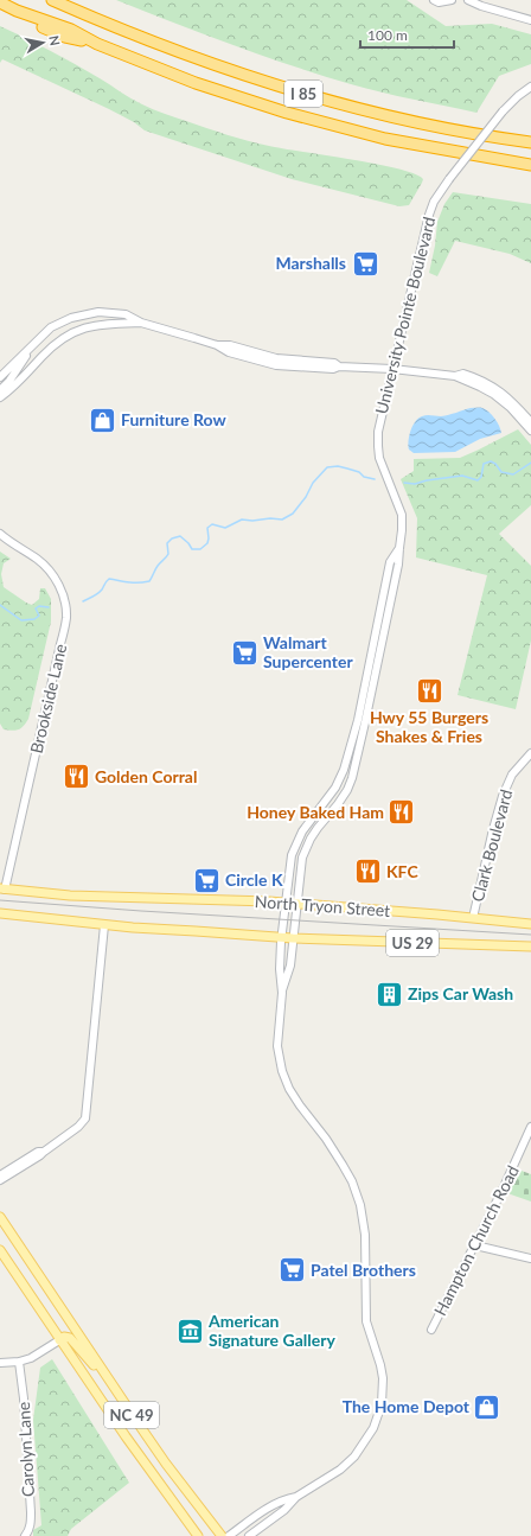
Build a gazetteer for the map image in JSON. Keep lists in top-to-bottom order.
{
  "streets": {
    "highway": ["I 85"],
    "main road": ["North Tryon Street", "US 29", "NC 49"],
    "street": [
      "University Pointe Boulevard",
      "Brookside Lane",
      "Clark Boulevard",
      "Hampton Church Road",
      "Carolyn Lane"
    ]
  },
  "crossings": [
    ["University Pointe Boulevard", "North Tryon Street"],
    ["Brookside Lane", "North Tryon Street"],
    ["Clark Boulevard", "North Tryon Street"]
  ],
  "places": {
    "supermarket": [
      "Marshalls",
      "Walmart Supercenter",
      "Circle K",
      "Patel Brothers"
    ],
    "shop": ["Furniture Row", "The Home Depot"],
    "restaurant": [
      "Hwy 55 Burgers Shakes & Fries",
      "Golden Corral",
      "Honey Baked Ham",
      "KFC"
    ],
    "building": ["Zips Car Wash"],
    "museum": ["American Signature Gallery"]
  },
  "scale_bar": "100 m",
  "north": "right"
}
